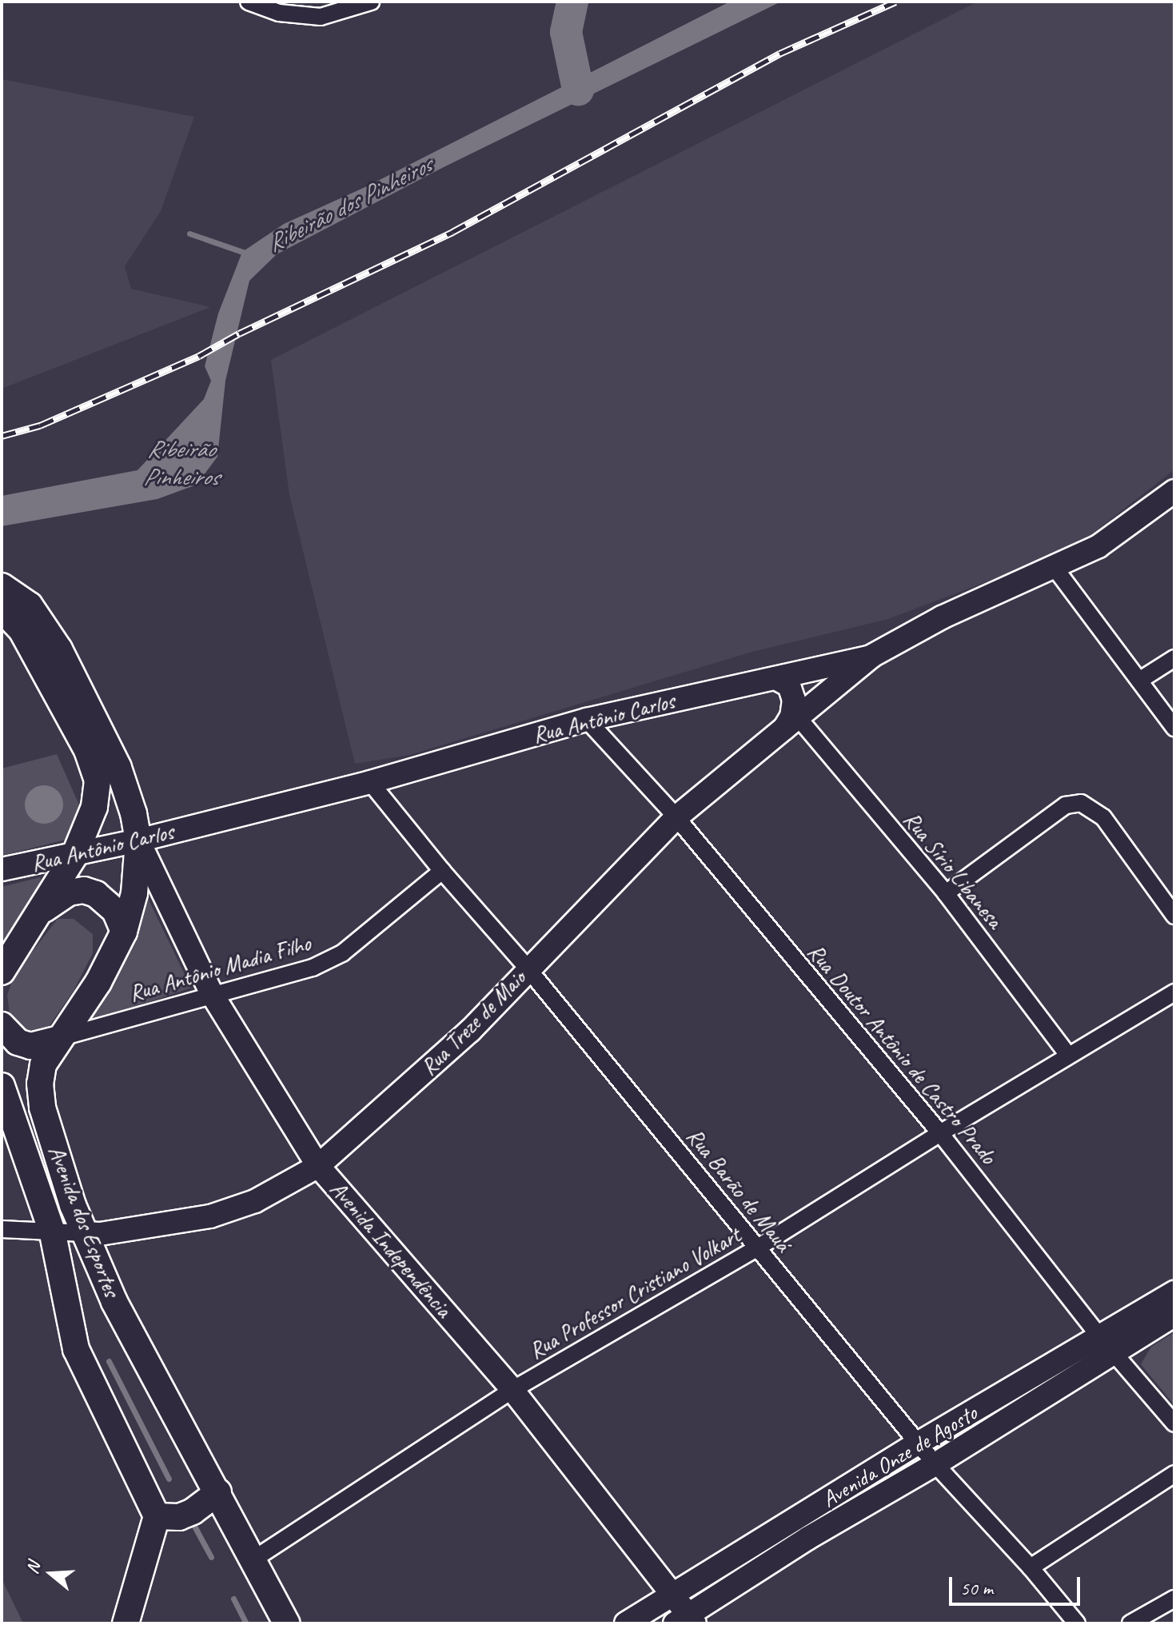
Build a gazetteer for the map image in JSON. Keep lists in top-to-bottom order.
{
  "streets": {
    "main road": [
      "Rua Antônio Carlos",
      "Rua Treze de Maio",
      "Avenida dos Esportes",
      "Avenida Independência",
      "Avenida Onze de Agosto"
    ],
    "street": [
      "Rua Sírio Libanesa",
      "Rua Antônio Madia Filho",
      "Rua Doutor Antônio de Castro Prado",
      "Rua Barão de Mauá",
      "Rua Professor Cristiano Volkart"
    ]
  },
  "crossings": [
    ["Rua Antônio Carlos", "Rua Treze de Maio"],
    ["Rua Antônio Carlos", "Rua Doutor Antônio de Castro Prado"],
    ["Rua Antônio Carlos", "Rua Barão de Mauá"],
    ["Rua Antônio Carlos", "Avenida dos Esportes"],
    ["Rua Antônio Carlos", "Avenida Independência"],
    ["Rua Sírio Libanesa", "Rua Treze de Maio"],
    ["Rua Sírio Libanesa", "Rua Professor Cristiano Volkart"],
    ["Rua Antônio Madia Filho", "Rua Barão de Mauá"],
    ["Rua Antônio Madia Filho", "Avenida dos Esportes"],
    ["Rua Antônio Madia Filho", "Avenida Independência"],
    ["Rua Treze de Maio", "Rua Doutor Antônio de Castro Prado"],
    ["Rua Treze de Maio", "Rua Barão de Mauá"],
    ["Rua Treze de Maio", "Avenida dos Esportes"],
    ["Rua Treze de Maio", "Avenida Independência"],
    ["Rua Doutor Antônio de Castro Prado", "Rua Professor Cristiano Volkart"],
    ["Rua Doutor Antônio de Castro Prado", "Avenida Onze de Agosto"],
    ["Rua Barão de Mauá", "Rua Professor Cristiano Volkart"],
    ["Rua Barão de Mauá", "Avenida Onze de Agosto"],
    ["Avenida dos Esportes", "Avenida Independência"],
    ["Avenida dos Esportes", "Rua Professor Cristiano Volkart"],
    ["Avenida Independência", "Rua Professor Cristiano Volkart"],
    ["Avenida Independência", "Avenida Onze de Agosto"]
  ],
  "water": ["Ribeirão dos Pinheiros", "Ribeirão Pinheiros"],
  "scale_bar": "50 m",
  "north": "left"
}
